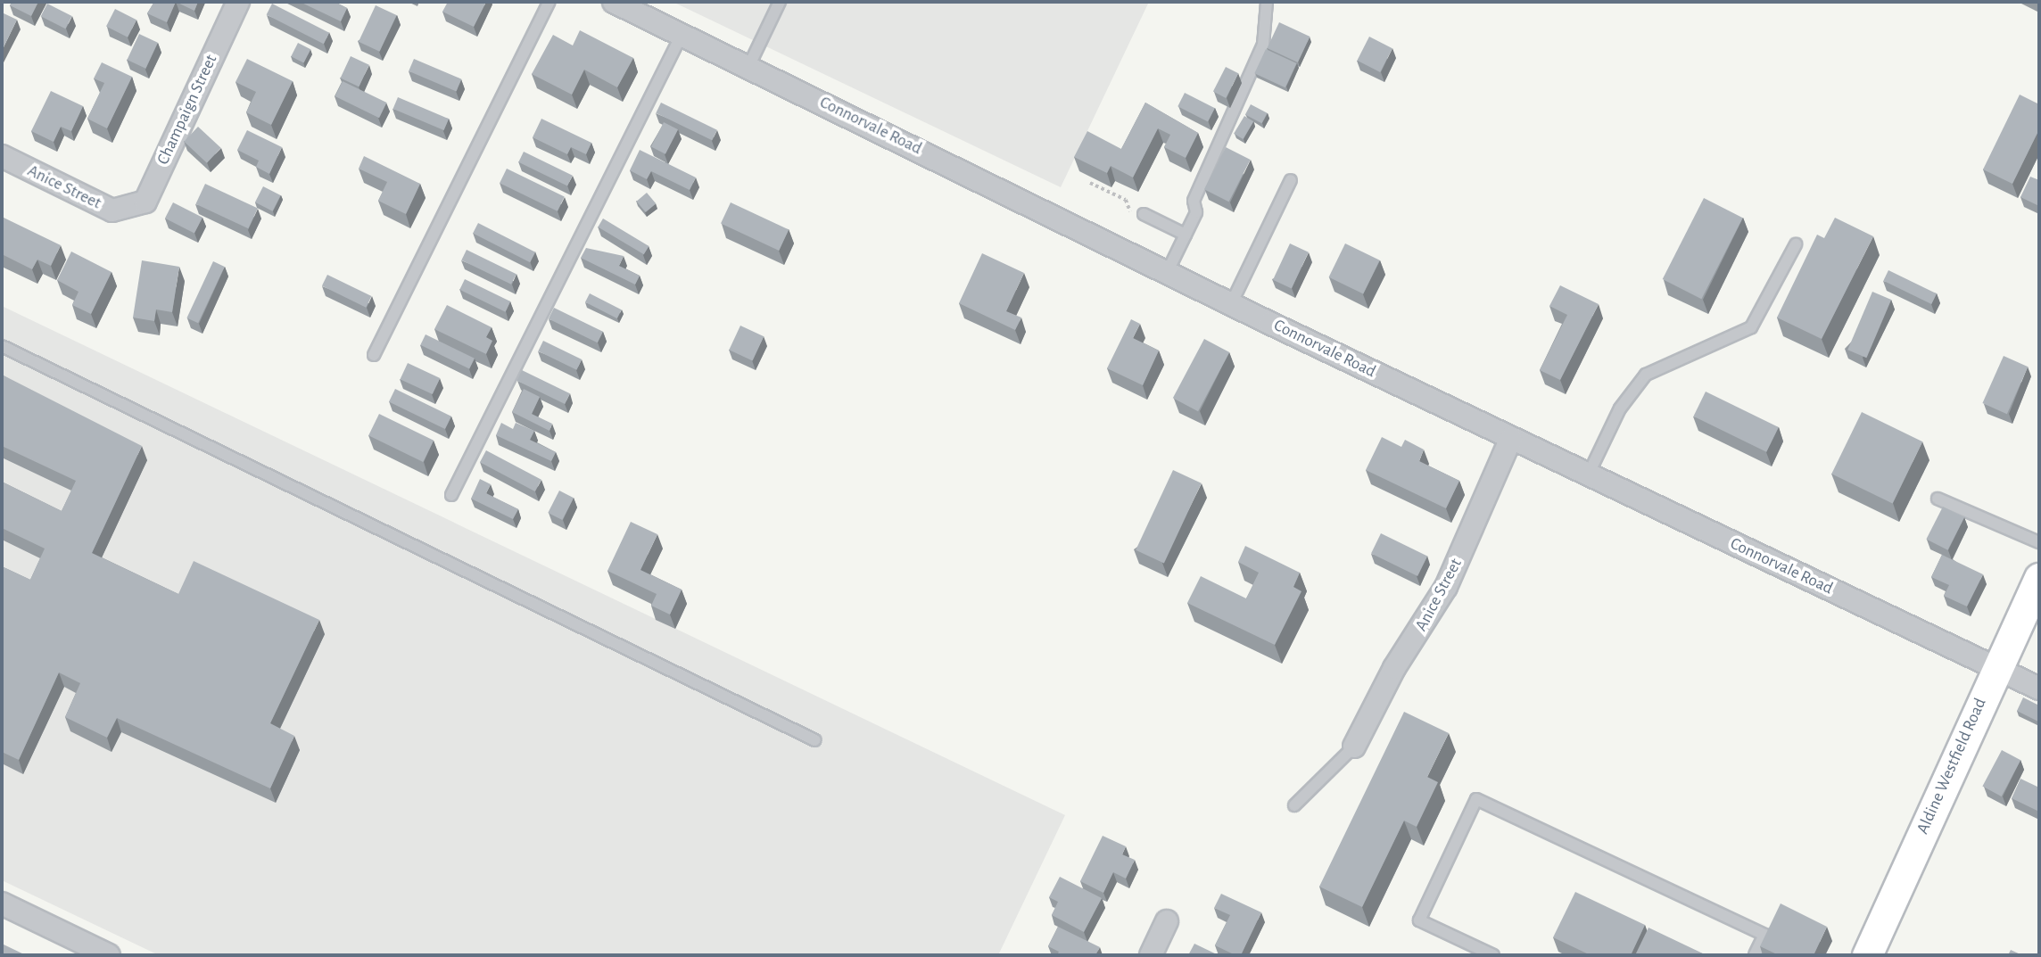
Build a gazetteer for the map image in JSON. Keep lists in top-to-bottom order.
{
  "streets": {
    "main road": ["Aldine Westfield Road"],
    "street": ["Champaign Street", "Connorvale Road", "Anice Street"]
  },
  "crossings": [
    ["Champaign Street", "Anice Street"],
    ["Connorvale Road", "Anice Street"],
    ["Connorvale Road", "Aldine Westfield Road"]
  ]
}
